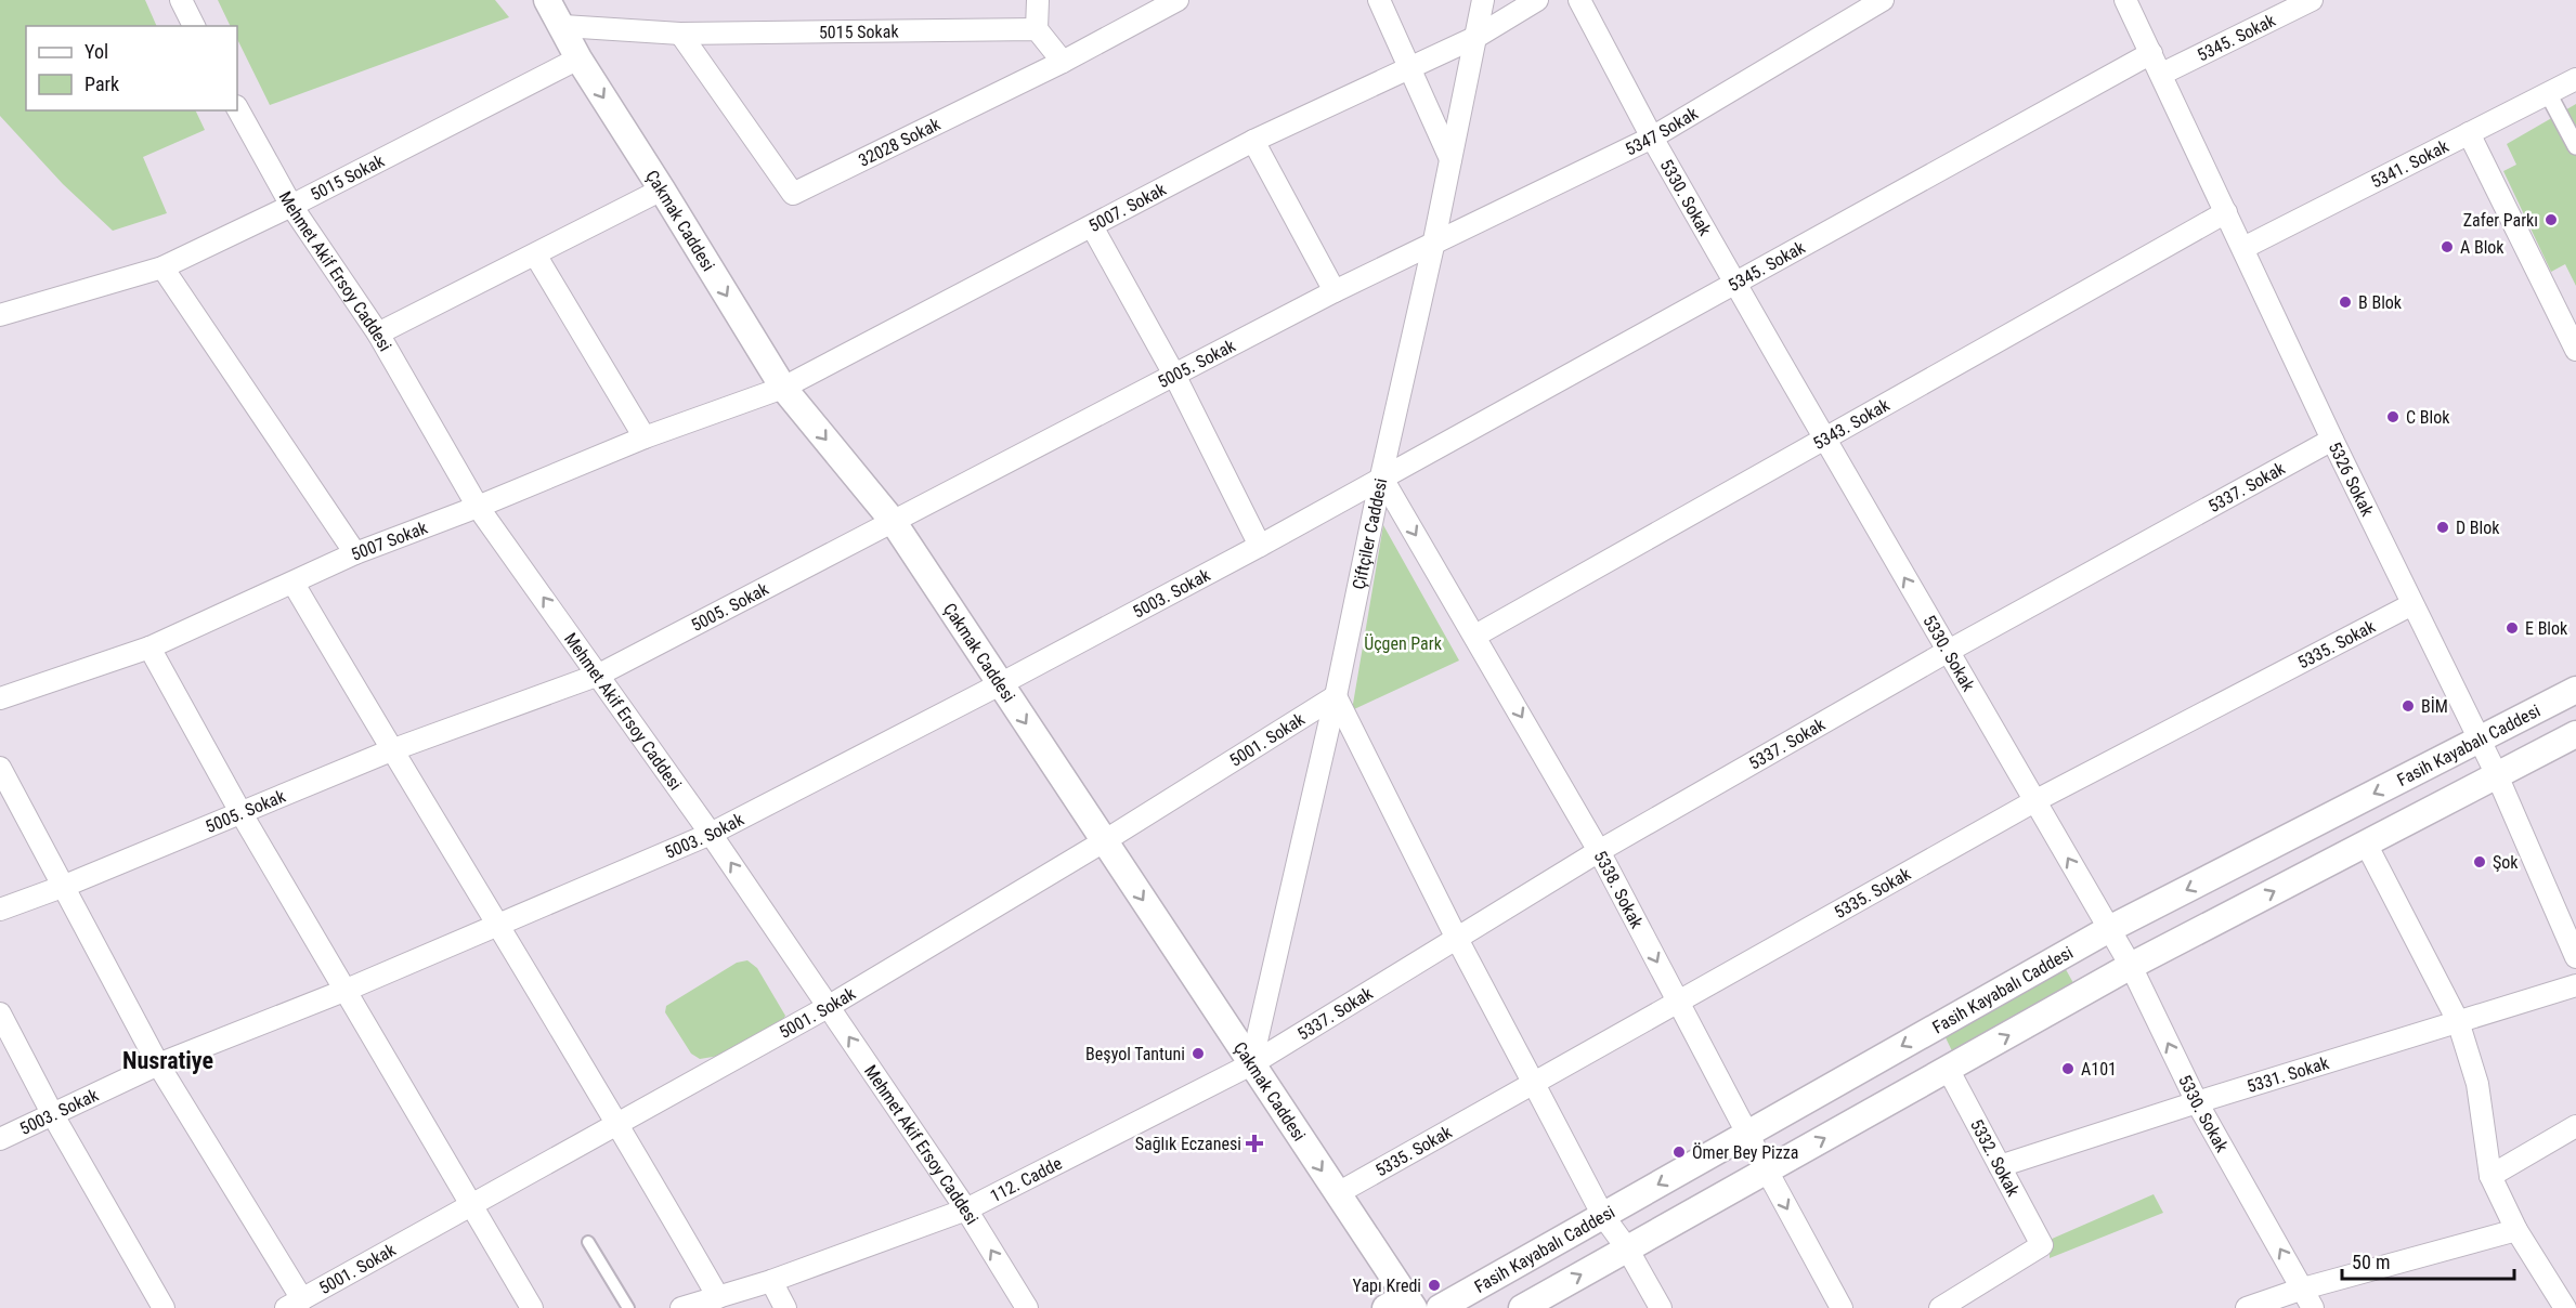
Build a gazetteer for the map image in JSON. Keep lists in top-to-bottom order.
{
  "streets": {
    "street": [
      "5015 Sokak",
      "5345. Sokak",
      "5347 Sokak",
      "32028 Sokak",
      "5341. Sokak",
      "5330. Sokak",
      "5007. Sokak",
      "Çakmak Caddesi",
      "Mehmet Akif Ersoy Caddesi",
      "5005. Sokak",
      "5343. Sokak",
      "5326 Sokak",
      "5337. Sokak",
      "Çiftçiler Caddesi",
      "5007 Sokak",
      "5003. Sokak",
      "5335. Sokak",
      "5001. Sokak",
      "Fasih Kayabalı Caddesi",
      "5338. Sokak",
      "5331. Sokak",
      "5332. Sokak",
      "112. Cadde"
    ]
  },
  "crossings": [
    ["5015 Sokak", "32028 Sokak"],
    ["5015 Sokak", "Çakmak Caddesi"],
    ["5015 Sokak", "Mehmet Akif Ersoy Caddesi"],
    ["5345. Sokak", "5330. Sokak"],
    ["5345. Sokak", "5326 Sokak"],
    ["5345. Sokak", "Çiftçiler Caddesi"],
    ["5345. Sokak", "5003. Sokak"],
    ["5345. Sokak", "5338. Sokak"],
    ["5347 Sokak", "5330. Sokak"],
    ["5347 Sokak", "5005. Sokak"],
    ["5347 Sokak", "Çiftçiler Caddesi"],
    ["5341. Sokak", "5326 Sokak"],
    ["5330. Sokak", "5343. Sokak"],
    ["5330. Sokak", "5337. Sokak"],
    ["5330. Sokak", "5335. Sokak"],
    ["5330. Sokak", "Fasih Kayabalı Caddesi"],
    ["5330. Sokak", "5331. Sokak"],
    ["5007. Sokak", "Çakmak Caddesi"],
    ["5007. Sokak", "Çiftçiler Caddesi"],
    ["5007. Sokak", "5007 Sokak"],
    ["Çakmak Caddesi", "5005. Sokak"],
    ["Çakmak Caddesi", "5337. Sokak"],
    ["Çakmak Caddesi", "Çiftçiler Caddesi"],
    ["Çakmak Caddesi", "5007 Sokak"],
    ["Çakmak Caddesi", "5003. Sokak"],
    ["Çakmak Caddesi", "5335. Sokak"],
    ["Çakmak Caddesi", "5001. Sokak"],
    ["Çakmak Caddesi", "112. Cadde"],
    ["Mehmet Akif Ersoy Caddesi", "5005. Sokak"],
    ["Mehmet Akif Ersoy Caddesi", "5007 Sokak"],
    ["Mehmet Akif Ersoy Caddesi", "5003. Sokak"],
    ["Mehmet Akif Ersoy Caddesi", "5001. Sokak"],
    ["Mehmet Akif Ersoy Caddesi", "112. Cadde"],
    ["5005. Sokak", "Çiftçiler Caddesi"],
    ["5343. Sokak", "5326 Sokak"],
    ["5343. Sokak", "5338. Sokak"],
    ["5326 Sokak", "5337. Sokak"],
    ["5326 Sokak", "5335. Sokak"],
    ["5326 Sokak", "Fasih Kayabalı Caddesi"],
    ["5337. Sokak", "Çiftçiler Caddesi"],
    ["5337. Sokak", "5338. Sokak"],
    ["5337. Sokak", "112. Cadde"],
    ["Çiftçiler Caddesi", "5003. Sokak"],
    ["Çiftçiler Caddesi", "5001. Sokak"],
    ["Çiftçiler Caddesi", "5338. Sokak"],
    ["Çiftçiler Caddesi", "112. Cadde"],
    ["5003. Sokak", "5338. Sokak"],
    ["5335. Sokak", "5338. Sokak"],
    ["Fasih Kayabalı Caddesi", "5338. Sokak"],
    ["5331. Sokak", "5332. Sokak"]
  ],
  "one_way": ["5330. Sokak", "Çakmak Caddesi", "Mehmet Akif Ersoy Caddesi"],
  "districts": ["Nusratiye"],
  "parks": ["Üçgen Park"],
  "places": {
    "other": [
      "Zafer Parkı",
      "A Blok",
      "B Blok",
      "C Blok",
      "D Blok",
      "E Blok",
      "BİM",
      "Şok",
      "Beşyol Tantuni",
      "A101",
      "Ömer Bey Pizza",
      "Yapı Kredi"
    ],
    "health": ["Sağlık Eczanesi"]
  },
  "legend": ["Yol", "Park"],
  "scale_bar": "50 m"
}
